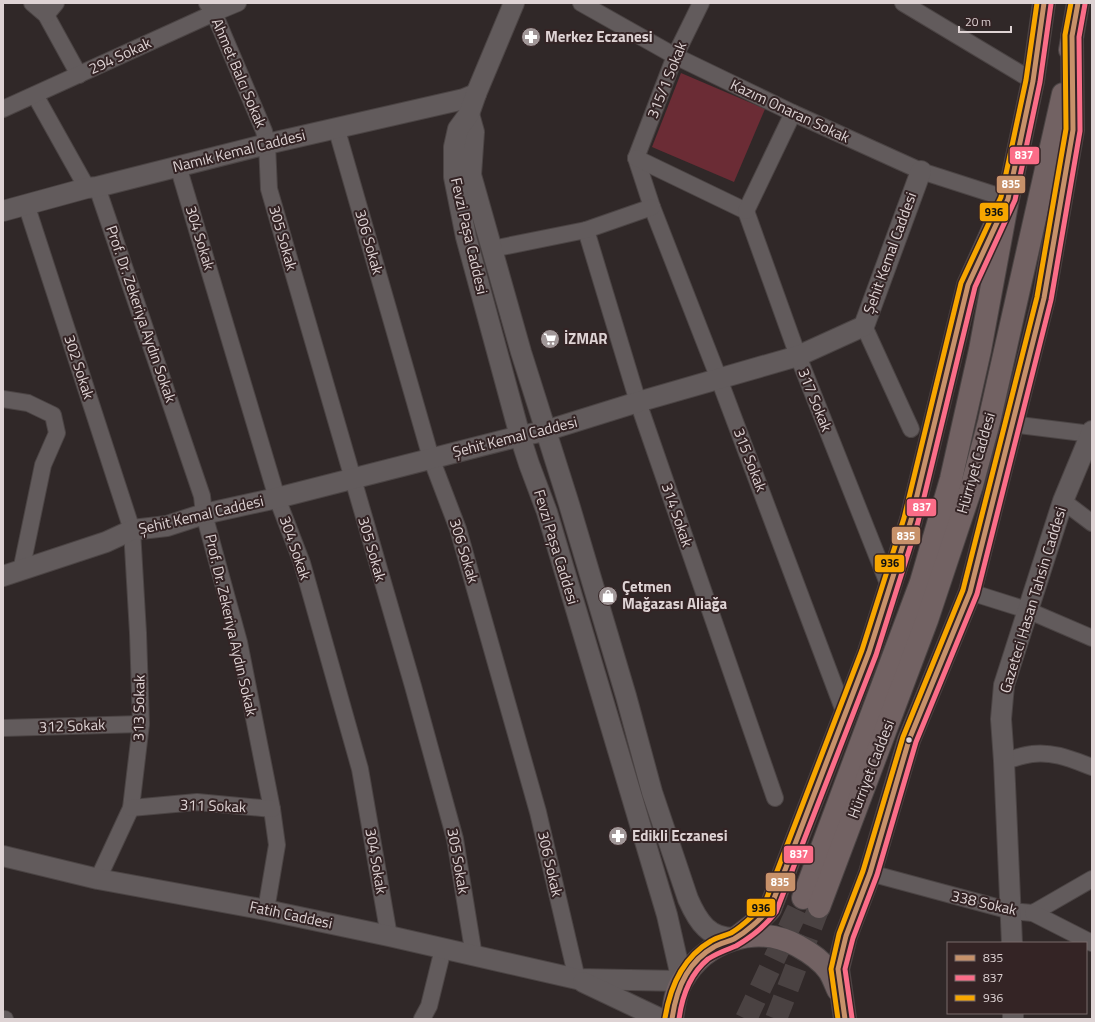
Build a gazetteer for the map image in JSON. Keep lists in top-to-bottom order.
{
  "streets": {
    "highway": ["Hürriyet Caddesi"],
    "street": [
      "294 Sokak",
      "Ahmet Balcı Sokak",
      "315/1 Sokak",
      "Kazım Onaran Sokak",
      "Namık Kemal Caddesi",
      "Fevzi Paşa Caddesi",
      "304 Sokak",
      "305 Sokak",
      "306 Sokak",
      "Şehit Kemal Caddesi",
      "Prof. Dr. Zekeriya Aydın Sokak",
      "302 Sokak",
      "317 Sokak",
      "315 Sokak",
      "314 Sokak",
      "Gazeteci Hasan Tahsin Caddesi",
      "313 Sokak",
      "312 Sokak",
      "311 Sokak",
      "338 Sokak",
      "Fatih Caddesi"
    ]
  },
  "crossings": [
    ["294 Sokak", "Ahmet Balcı Sokak"],
    ["294 Sokak", "Prof. Dr. Zekeriya Aydın Sokak"],
    ["Ahmet Balcı Sokak", "Namık Kemal Caddesi"],
    ["Ahmet Balcı Sokak", "305 Sokak"],
    ["315/1 Sokak", "Kazım Onaran Sokak"],
    ["315/1 Sokak", "315 Sokak"],
    ["Kazım Onaran Sokak", "Şehit Kemal Caddesi"],
    ["Kazım Onaran Sokak", "Hürriyet Caddesi"],
    ["Namık Kemal Caddesi", "Fevzi Paşa Caddesi"],
    ["Namık Kemal Caddesi", "304 Sokak"],
    ["Namık Kemal Caddesi", "305 Sokak"],
    ["Namık Kemal Caddesi", "306 Sokak"],
    ["Namık Kemal Caddesi", "Prof. Dr. Zekeriya Aydın Sokak"],
    ["Namık Kemal Caddesi", "302 Sokak"],
    ["Fevzi Paşa Caddesi", "Şehit Kemal Caddesi"],
    ["Fevzi Paşa Caddesi", "Fatih Caddesi"],
    ["304 Sokak", "Şehit Kemal Caddesi"],
    ["304 Sokak", "Fatih Caddesi"],
    ["305 Sokak", "Şehit Kemal Caddesi"],
    ["305 Sokak", "Fatih Caddesi"],
    ["306 Sokak", "Şehit Kemal Caddesi"],
    ["306 Sokak", "Fatih Caddesi"],
    ["Şehit Kemal Caddesi", "Prof. Dr. Zekeriya Aydın Sokak"],
    ["Şehit Kemal Caddesi", "302 Sokak"],
    ["Şehit Kemal Caddesi", "317 Sokak"],
    ["Şehit Kemal Caddesi", "315 Sokak"],
    ["Şehit Kemal Caddesi", "314 Sokak"],
    ["Şehit Kemal Caddesi", "313 Sokak"],
    ["Prof. Dr. Zekeriya Aydın Sokak", "311 Sokak"],
    ["Prof. Dr. Zekeriya Aydın Sokak", "Fatih Caddesi"],
    ["302 Sokak", "313 Sokak"],
    ["Gazeteci Hasan Tahsin Caddesi", "338 Sokak"],
    ["313 Sokak", "312 Sokak"],
    ["313 Sokak", "311 Sokak"],
    ["313 Sokak", "Fatih Caddesi"]
  ],
  "places": {
    "pharmacy": ["Merkez Eczanesi", "Edikli Eczanesi"],
    "supermarket": ["İZMAR"],
    "shop": ["Çetmen Mağazası Aliağa"]
  },
  "lines": ["transit line 835", "transit line 936", "transit line 837"],
  "legend": ["835", "837", "936"],
  "scale_bar": "20 m"
}
